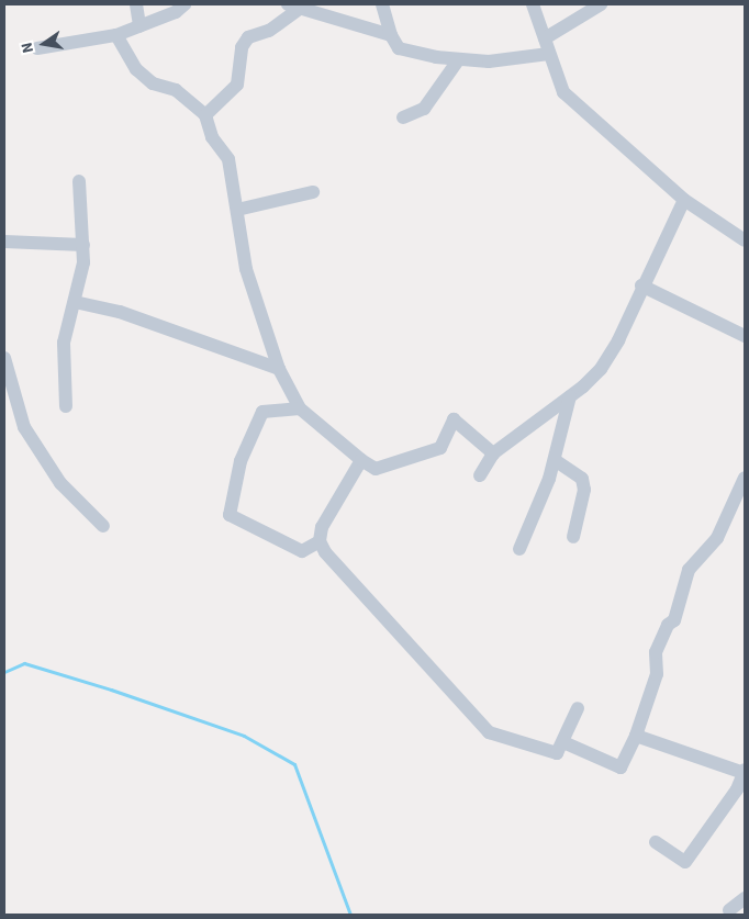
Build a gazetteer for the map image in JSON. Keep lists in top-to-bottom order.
{
  "north": "left"
}
